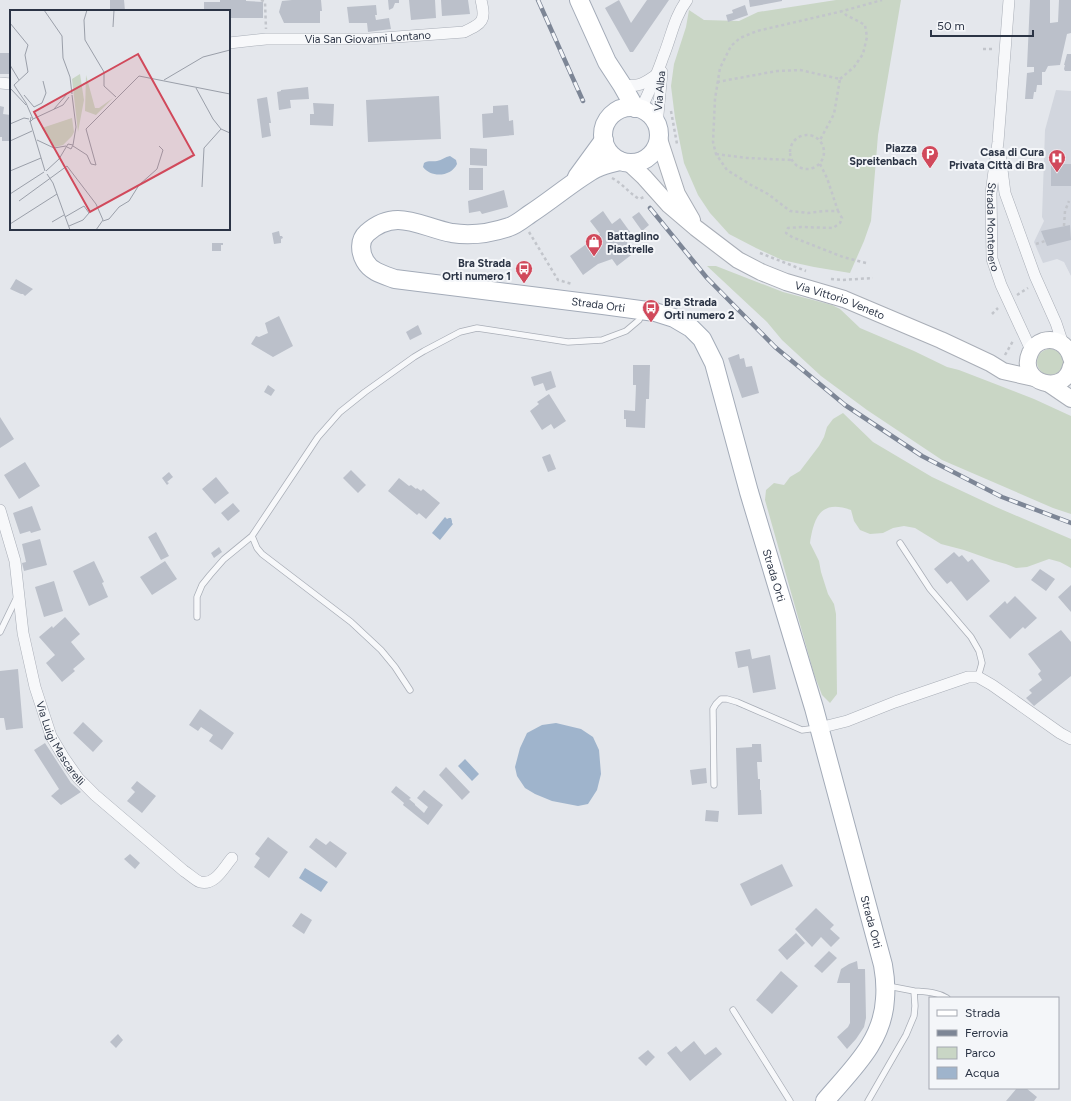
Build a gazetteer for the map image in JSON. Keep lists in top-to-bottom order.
{
  "streets": {
    "main road": ["Via Vittorio Veneto", "Strada Orti"],
    "street": [
      "Via San Giovanni Lontano",
      "Via Alba",
      "Strada Montenero",
      "Via Luigi Mascarelli"
    ]
  },
  "crossings": [
    ["Via Alba", "Via Vittorio Veneto"],
    ["Via Alba", "Strada Orti"],
    ["Strada Montenero", "Via Vittorio Veneto"],
    ["Via Vittorio Veneto", "Strada Orti"]
  ],
  "places": {
    "parking": ["Piazza Spreitenbach"],
    "hospital": ["Casa di Cura Privata Città di Bra"],
    "shop": ["Battaglino Piastrelle"],
    "bus stop": ["Bra Strada Orti numero 1", "Bra Strada Orti numero 2"]
  },
  "legend": [
    "Strada",
    "Ferrovia",
    "Parco",
    "Acqua"
  ],
  "scale_bar": "50 m"
}
